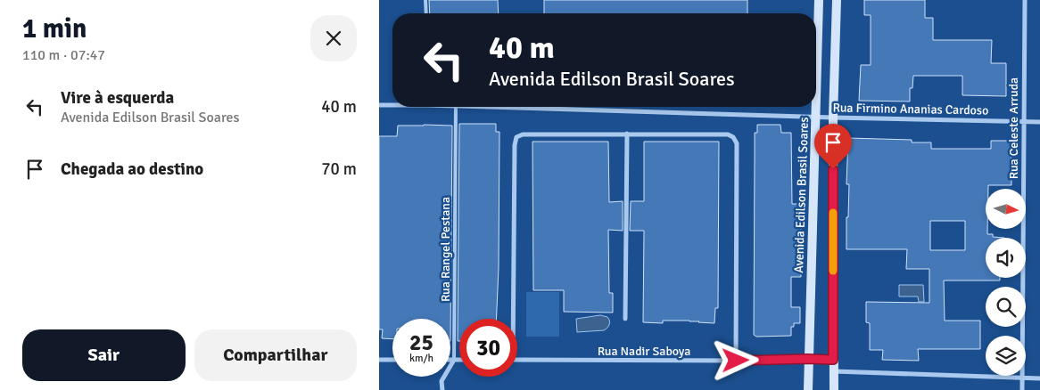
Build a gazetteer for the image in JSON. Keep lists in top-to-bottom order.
{
  "streets": {
    "main road": ["Avenida Edilson Brasil Soares"],
    "street": [
      "Rua Firmino Ananias Cardoso",
      "Rua Celeste Arruda",
      "Rua Rangel Pestana",
      "Rua Nadir Saboya"
    ]
  },
  "crossings": [
    ["Rua Firmino Ananias Cardoso", "Rua Celeste Arruda"],
    ["Rua Firmino Ananias Cardoso", "Avenida Edilson Brasil Soares"],
    ["Avenida Edilson Brasil Soares", "Rua Nadir Saboya"]
  ],
  "north": "right",
  "page": {
    "heading": ["1 min", "110 m · 07:47"],
    "turn": ["40 m", "Avenida Edilson Brasil Soares"],
    "list": [
      {
        "name": "Vire à esquerda",
        "note": "Avenida Edilson Brasil Soares",
        "value": "40 m"
      },
      {
        "name": "Chegada ao destino",
        "value": "70 m"
      }
    ],
    "speed": "25 km/h",
    "limit": "30",
    "buttons": ["Sair", "Compartilhar"]
  }
}
